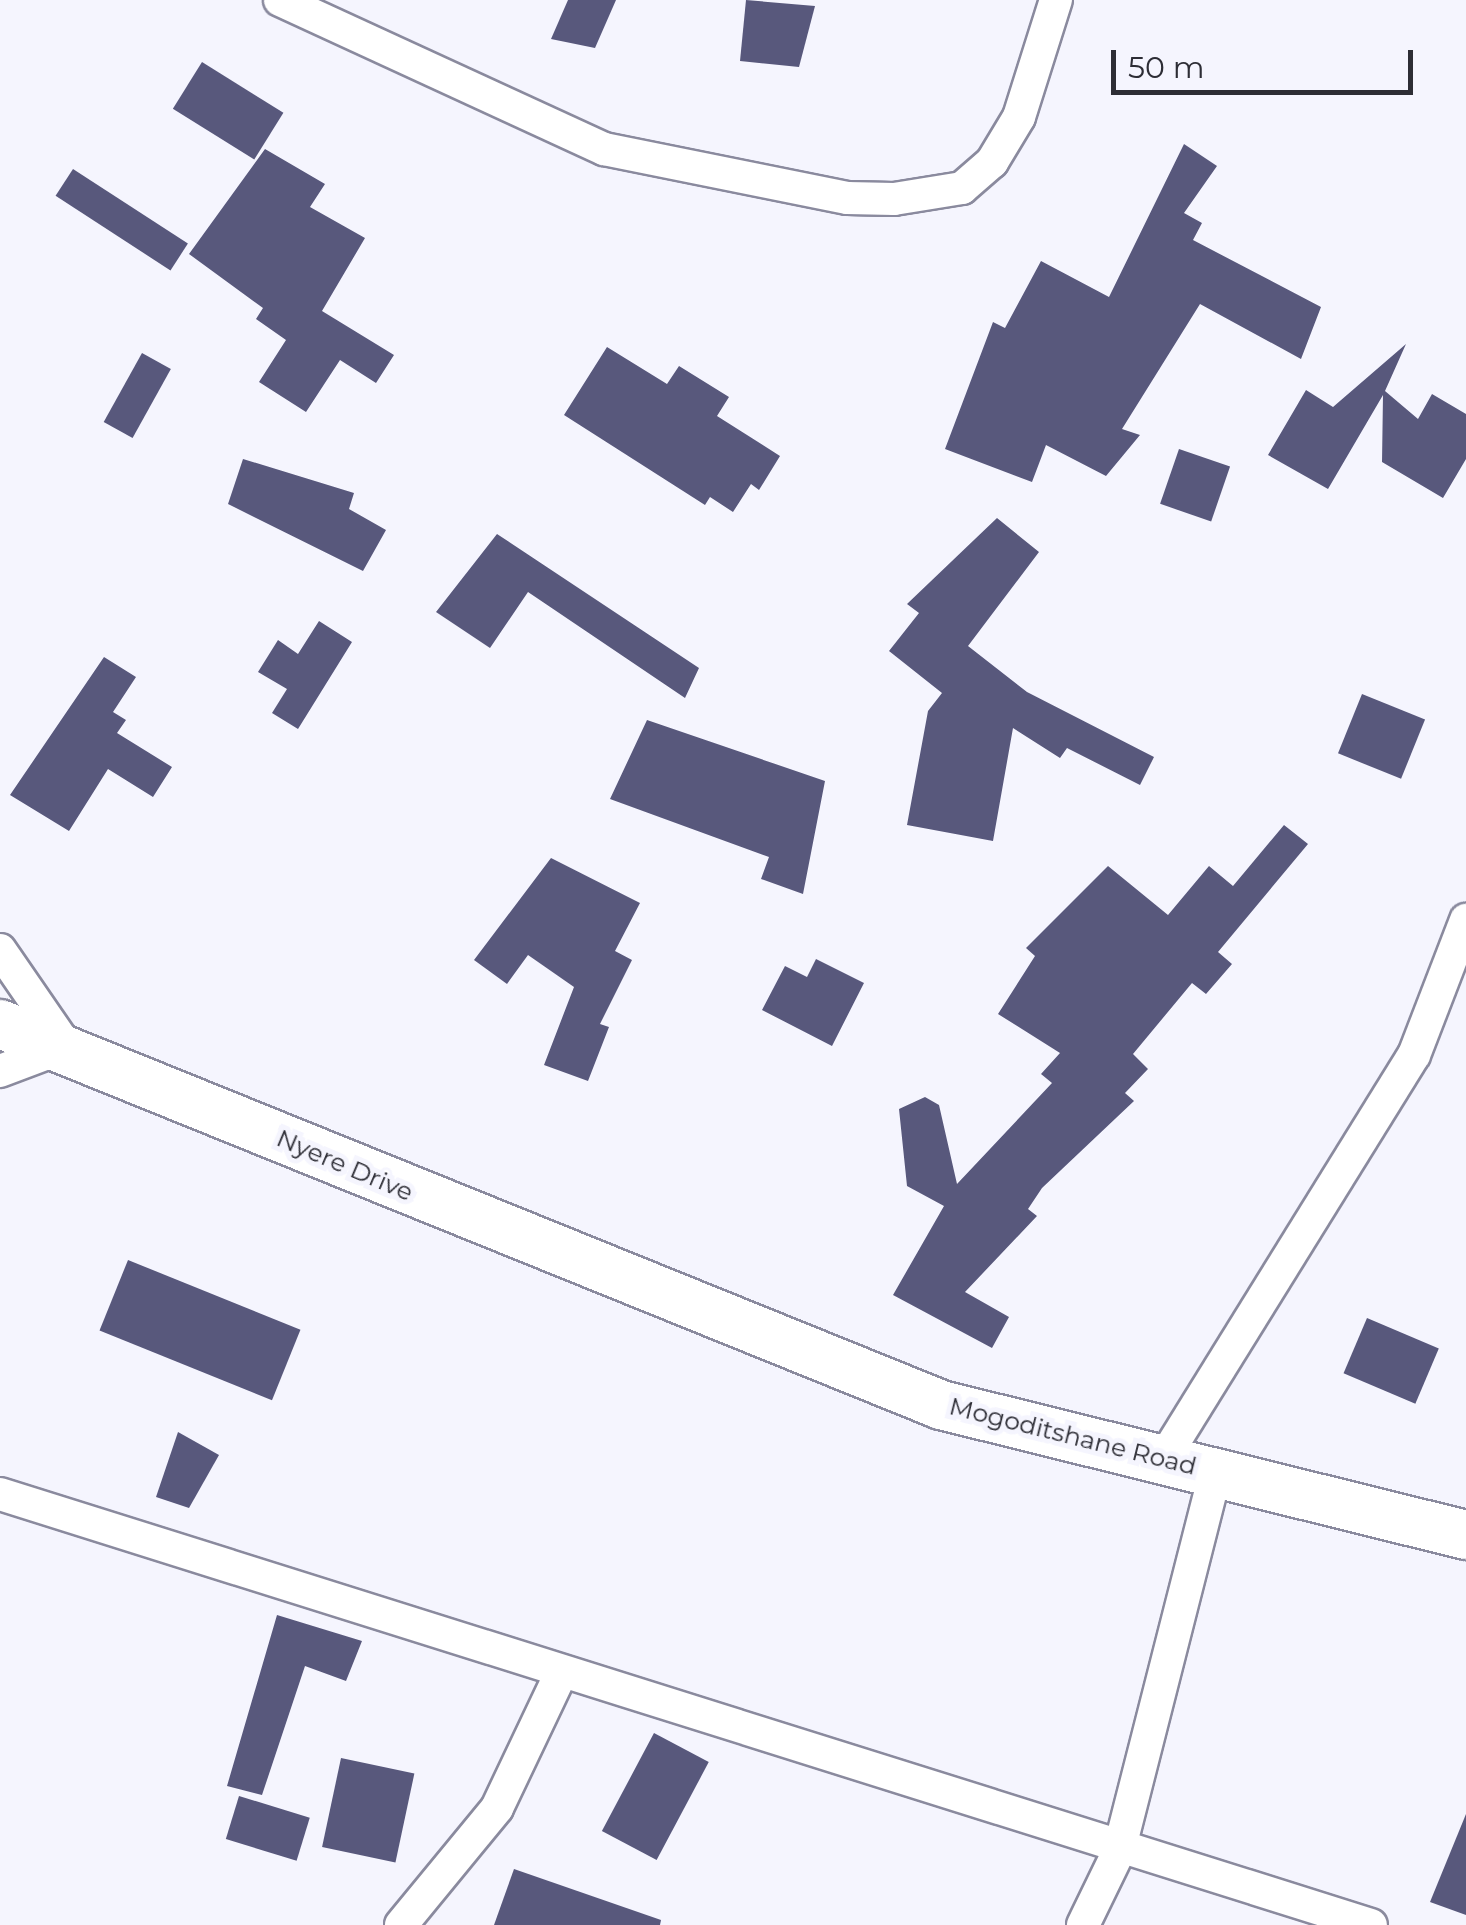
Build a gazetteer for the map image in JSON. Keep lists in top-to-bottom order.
{
  "streets": {
    "main road": ["Nyere Drive", "Mogoditshane Road"]
  },
  "crossings": [
    ["Nyere Drive", "Mogoditshane Road"]
  ],
  "scale_bar": "50 m"
}
